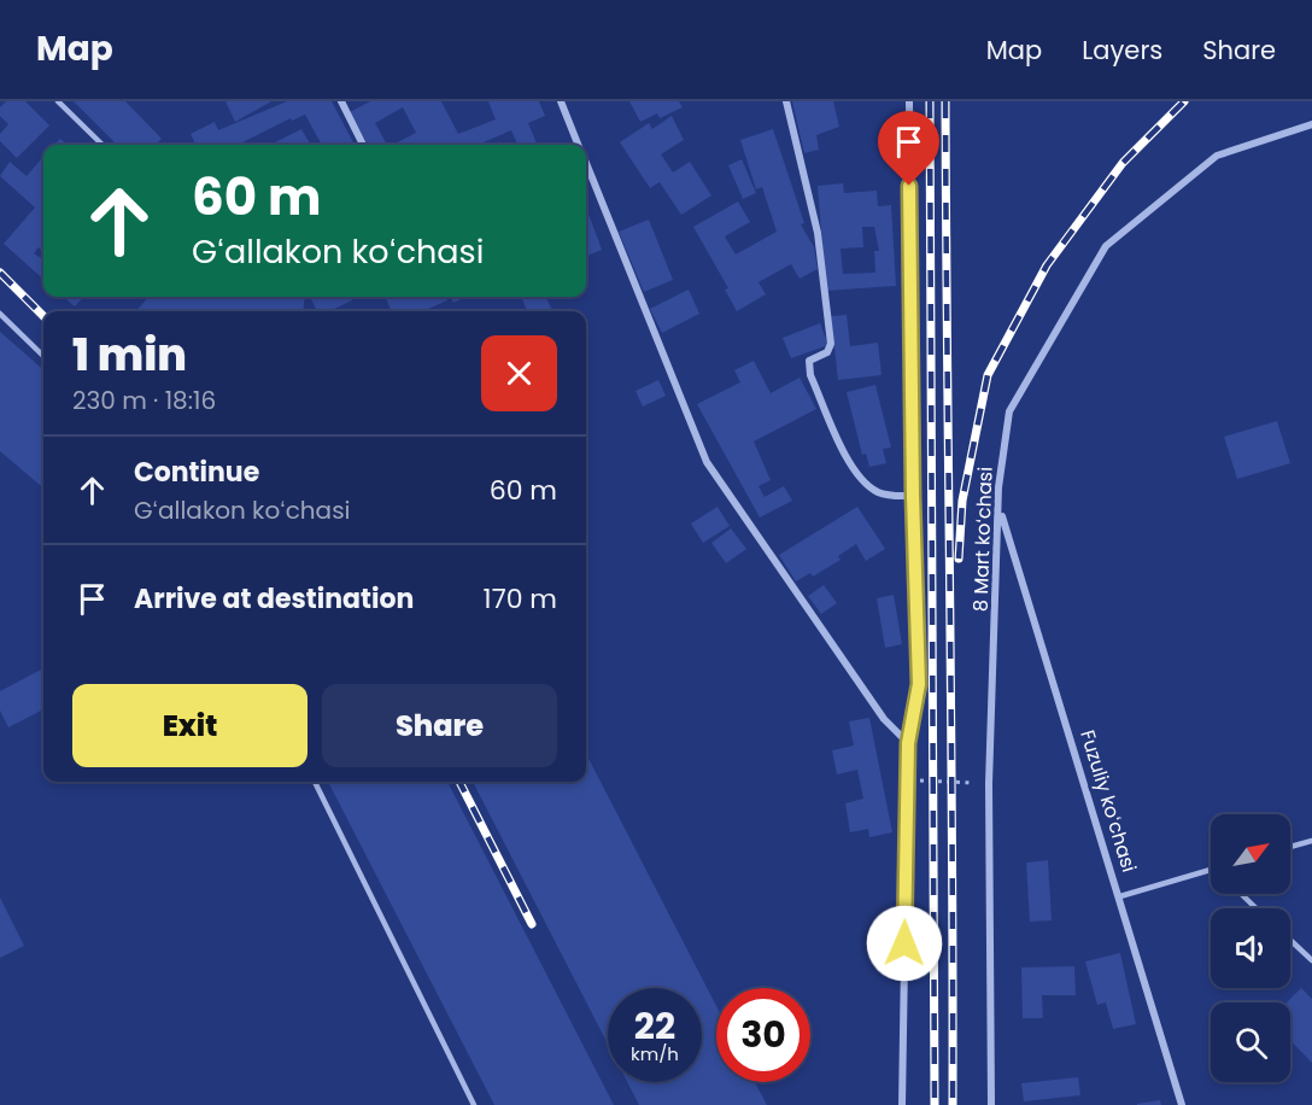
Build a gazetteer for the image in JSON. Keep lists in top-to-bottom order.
{
  "streets": {
    "street": ["8 Mart koʻchasi", "Fuzuliy koʻchasi"]
  },
  "crossings": [
    ["8 Mart koʻchasi", "Fuzuliy koʻchasi"]
  ],
  "north": "top right",
  "page": {
    "header": "Map",
    "nav": ["Map", "Layers", "Share"],
    "turn": ["60 m", "Gʻallakon koʻchasi"],
    "heading": ["1 min", "230 m · 18:16"],
    "list": [
      {
        "name": "Continue",
        "note": "Gʻallakon koʻchasi",
        "value": "60 m"
      },
      {
        "name": "Arrive at destination",
        "value": "170 m"
      }
    ],
    "buttons": ["Exit", "Share"],
    "speed": "22 km/h",
    "limit": "30"
  }
}
